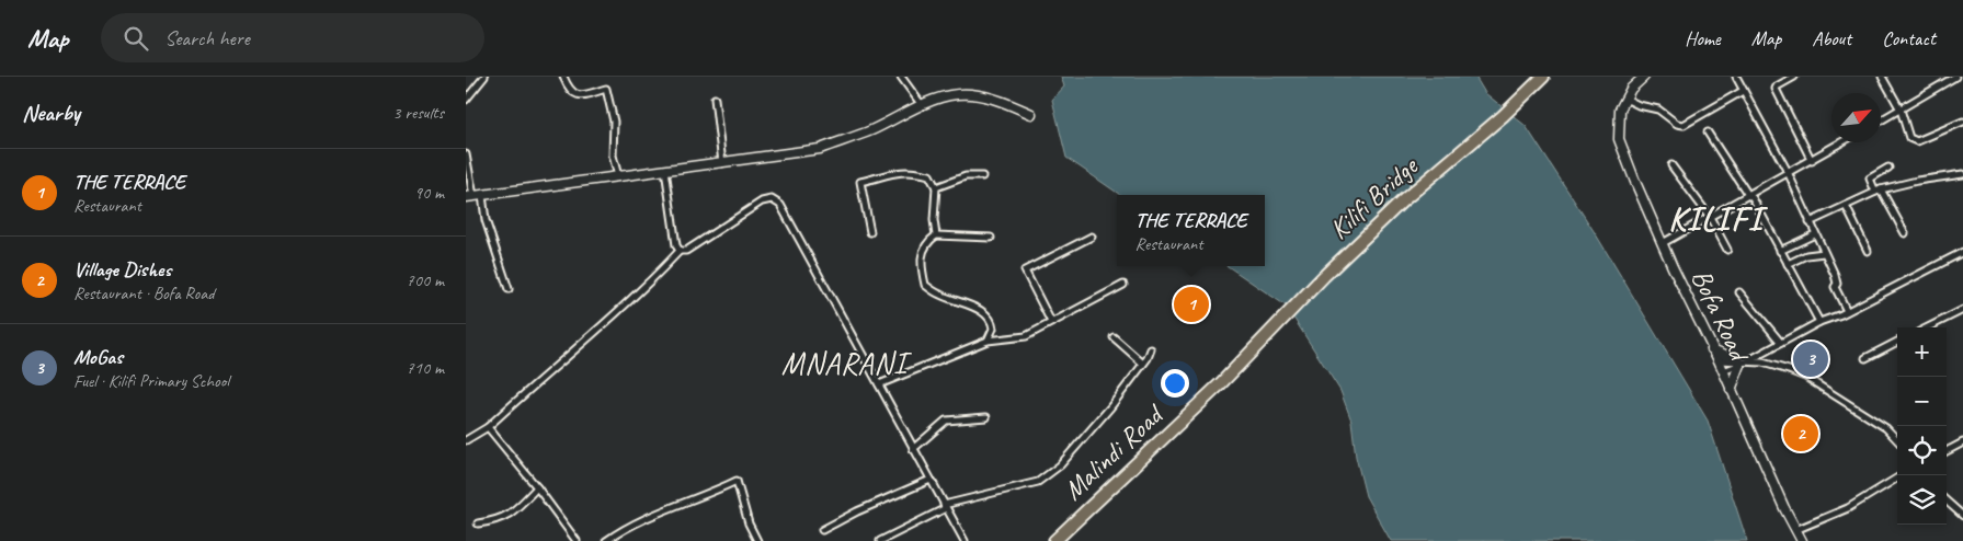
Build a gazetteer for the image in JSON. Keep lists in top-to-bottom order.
{
  "streets": {
    "highway": ["Kilifi Bridge", "Malindi Road"],
    "street": ["Bofa Road"]
  },
  "crossings": [
    ["Kilifi Bridge", "Malindi Road"]
  ],
  "districts": ["KILIFI", "MNARANI"],
  "north": "top right",
  "page": {
    "header": "Map",
    "search": "Search here",
    "nav": [
      "Home",
      "Map",
      "About",
      "Contact"
    ],
    "heading": ["Nearby", "3 results"],
    "list": [
      {
        "mark": "1",
        "name": "THE TERRACE",
        "note": "Restaurant",
        "value": "90 m"
      },
      {
        "mark": "2",
        "name": "Village Dishes",
        "note": "Restaurant · Bofa Road",
        "value": "700 m"
      },
      {
        "mark": "3",
        "name": "MoGas",
        "note": "Fuel · Kilifi Primary School",
        "value": "710 m"
      }
    ],
    "popup": ["THE TERRACE", "Restaurant"],
    "pins": ["1", "3", "2"],
    "map_buttons": ["+", "−"]
  }
}
